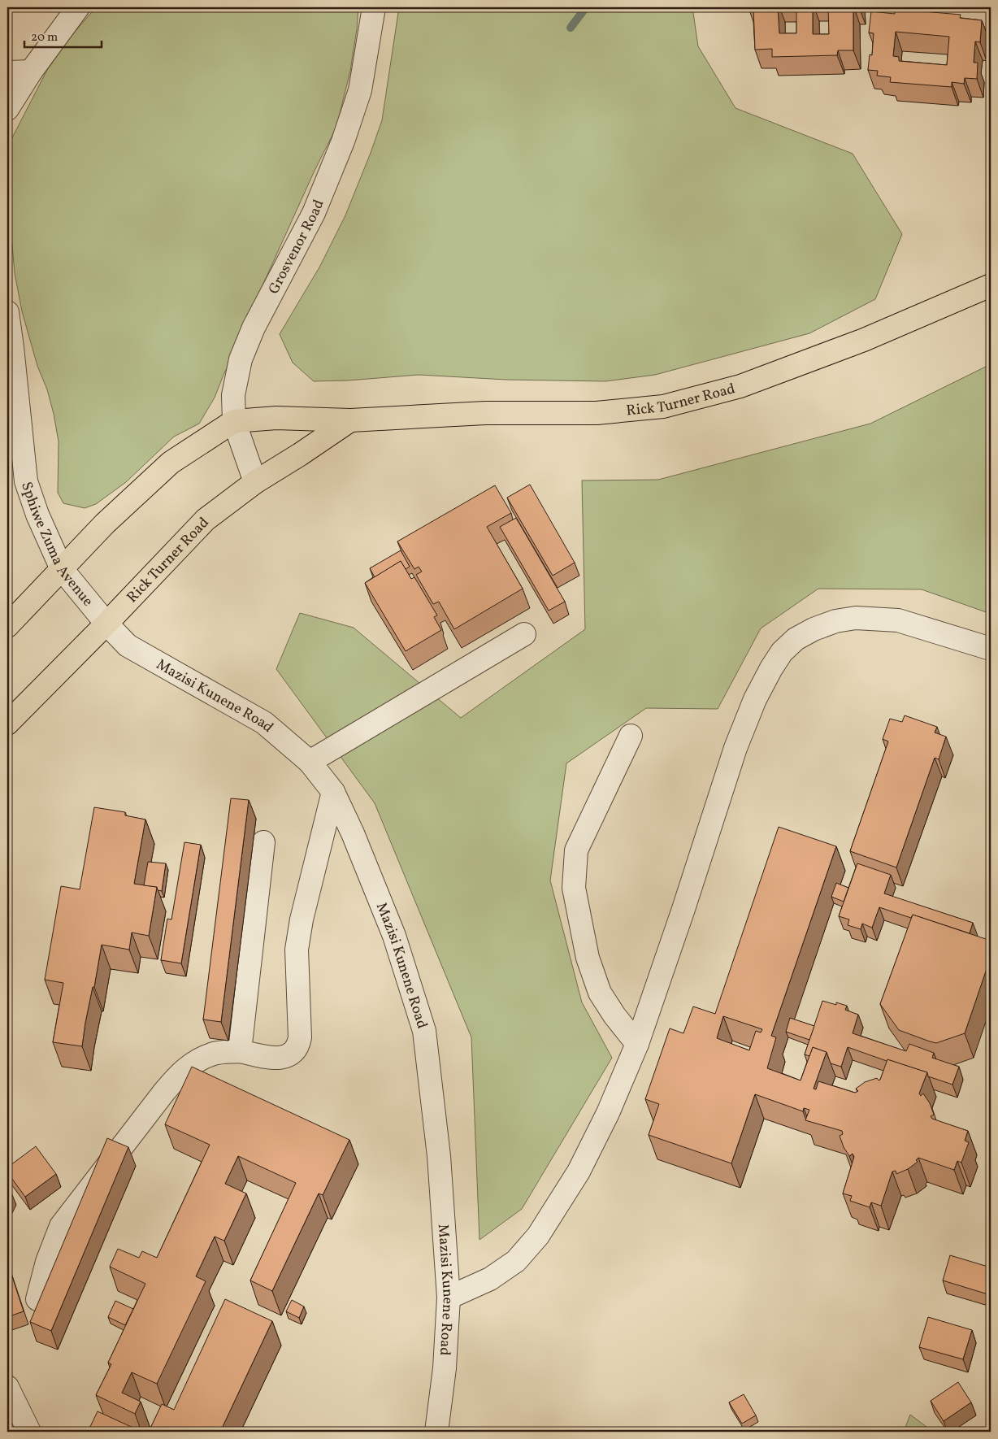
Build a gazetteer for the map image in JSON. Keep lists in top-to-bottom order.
{
  "streets": {
    "main road": ["Rick Turner Road"],
    "street": ["Grosvenor Road", "Sphiwe Zuma Avenue", "Mazisi Kunene Road"]
  },
  "crossings": [
    ["Grosvenor Road", "Rick Turner Road"],
    ["Rick Turner Road", "Sphiwe Zuma Avenue"],
    ["Rick Turner Road", "Mazisi Kunene Road"],
    ["Sphiwe Zuma Avenue", "Mazisi Kunene Road"]
  ],
  "scale_bar": "20 m"
}
